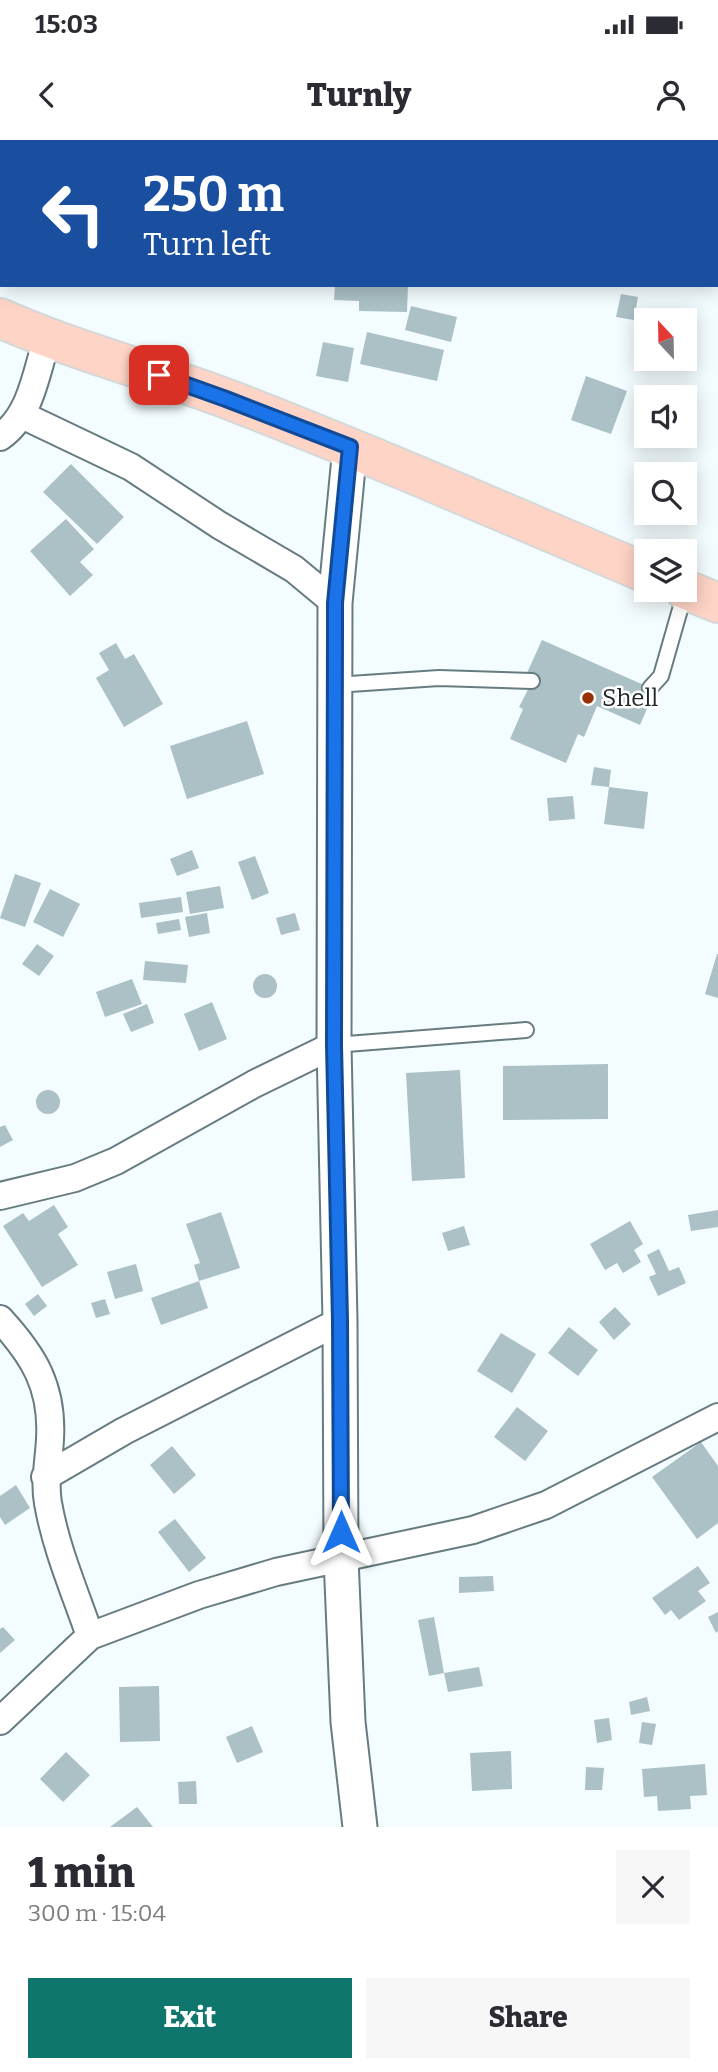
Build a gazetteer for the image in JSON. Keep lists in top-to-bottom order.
{
  "places": ["Shell"],
  "north": "top",
  "page": {
    "status": "15:03",
    "header": "Turnly",
    "turn": ["250 m", "Turn left"],
    "heading": ["1 min", "300 m · 15:04"],
    "buttons": ["Exit", "Share"]
  }
}
